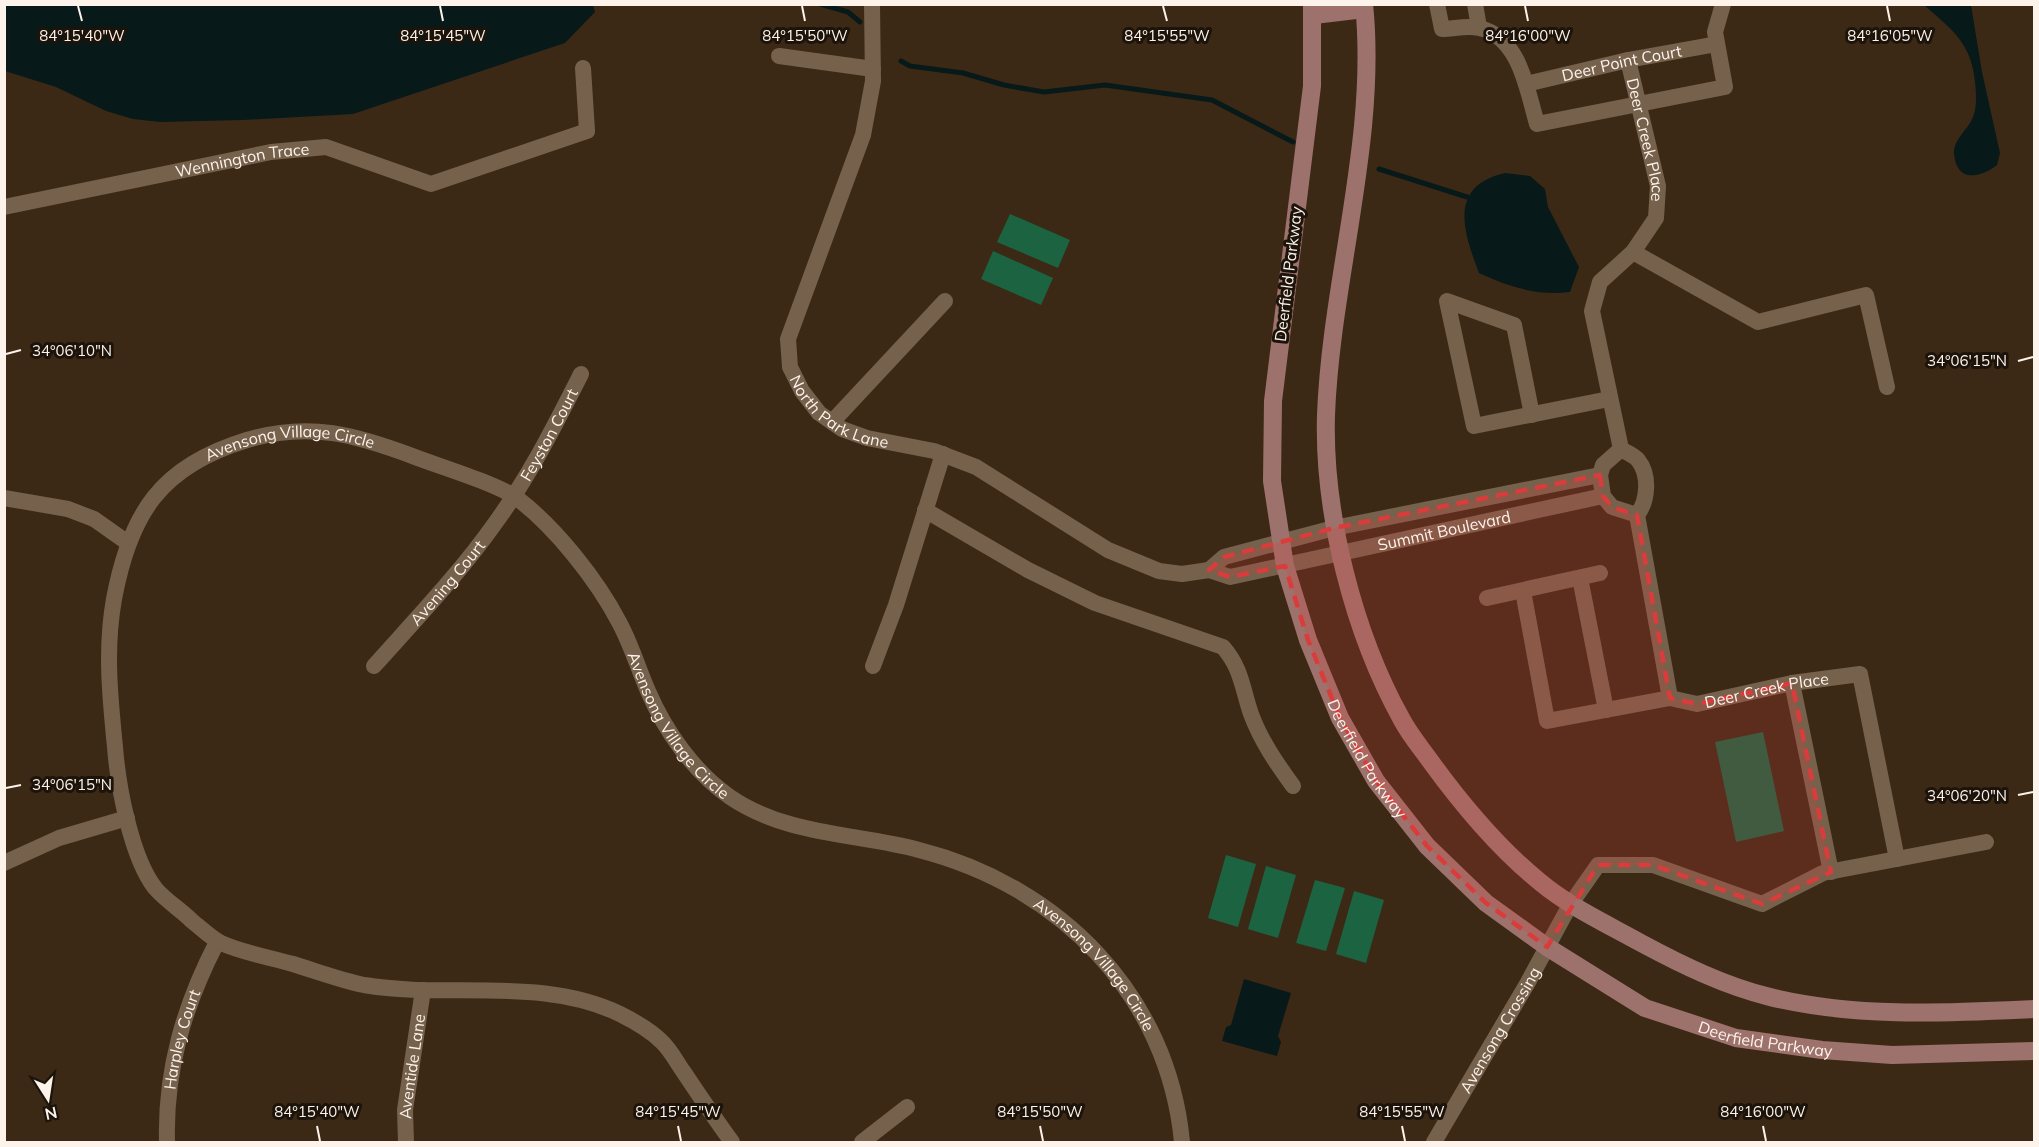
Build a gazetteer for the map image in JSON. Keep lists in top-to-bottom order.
{
  "streets": {
    "main road": ["Deerfield Parkway"],
    "street": [
      "Deer Point Court",
      "Deer Creek Place",
      "Wennington Trace",
      "North Park Lane",
      "Feyston Court",
      "Avensong Village Circle",
      "Summit Boulevard",
      "Avening Court",
      "Avensong Crossing",
      "Harpley Court",
      "Aventide Lane"
    ]
  },
  "crossings": [
    ["Deer Point Court", "Deer Creek Place"],
    ["Deer Creek Place", "Summit Boulevard"],
    ["Deerfield Parkway", "North Park Lane"],
    ["Deerfield Parkway", "Summit Boulevard"],
    ["Deerfield Parkway", "Avensong Crossing"],
    ["North Park Lane", "Summit Boulevard"],
    ["Feyston Court", "Avensong Village Circle"],
    ["Feyston Court", "Avening Court"],
    ["Avensong Village Circle", "Avening Court"],
    ["Avensong Village Circle", "Harpley Court"],
    ["Avensong Village Circle", "Aventide Lane"]
  ],
  "north": "bottom",
  "coordinates": [
    "84°15'40\"W",
    "84°15'45\"W",
    "84°15'50\"W",
    "84°15'55\"W",
    "84°16'00\"W",
    "84°16'05\"W",
    "34°06'10\"N",
    "34°06'15\"N",
    "34°06'20\"N"
  ]
}
